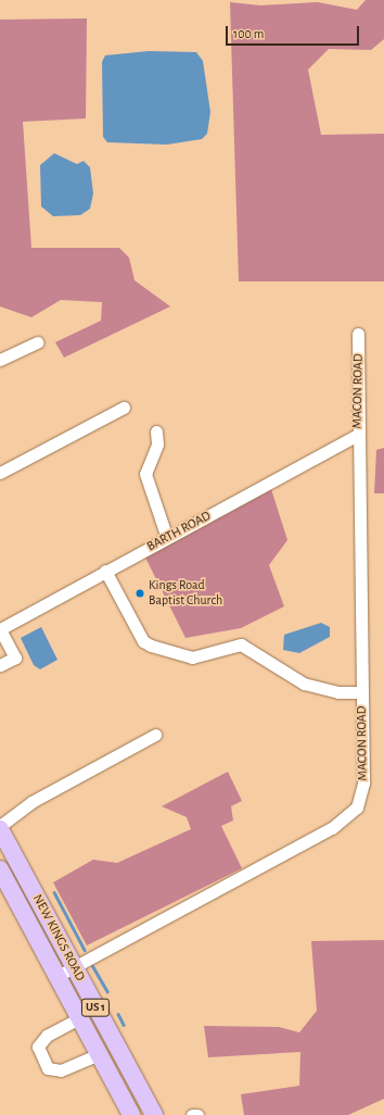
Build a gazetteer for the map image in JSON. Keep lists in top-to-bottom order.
{
  "streets": {
    "highway": ["NEW KINGS ROAD", "US 1"],
    "street": ["MACON ROAD", "BARTH ROAD"]
  },
  "crossings": [
    ["MACON ROAD", "BARTH ROAD"],
    ["MACON ROAD", "NEW KINGS ROAD"]
  ],
  "places": ["Kings Road Baptist Church"],
  "scale_bar": "100 m"
}
